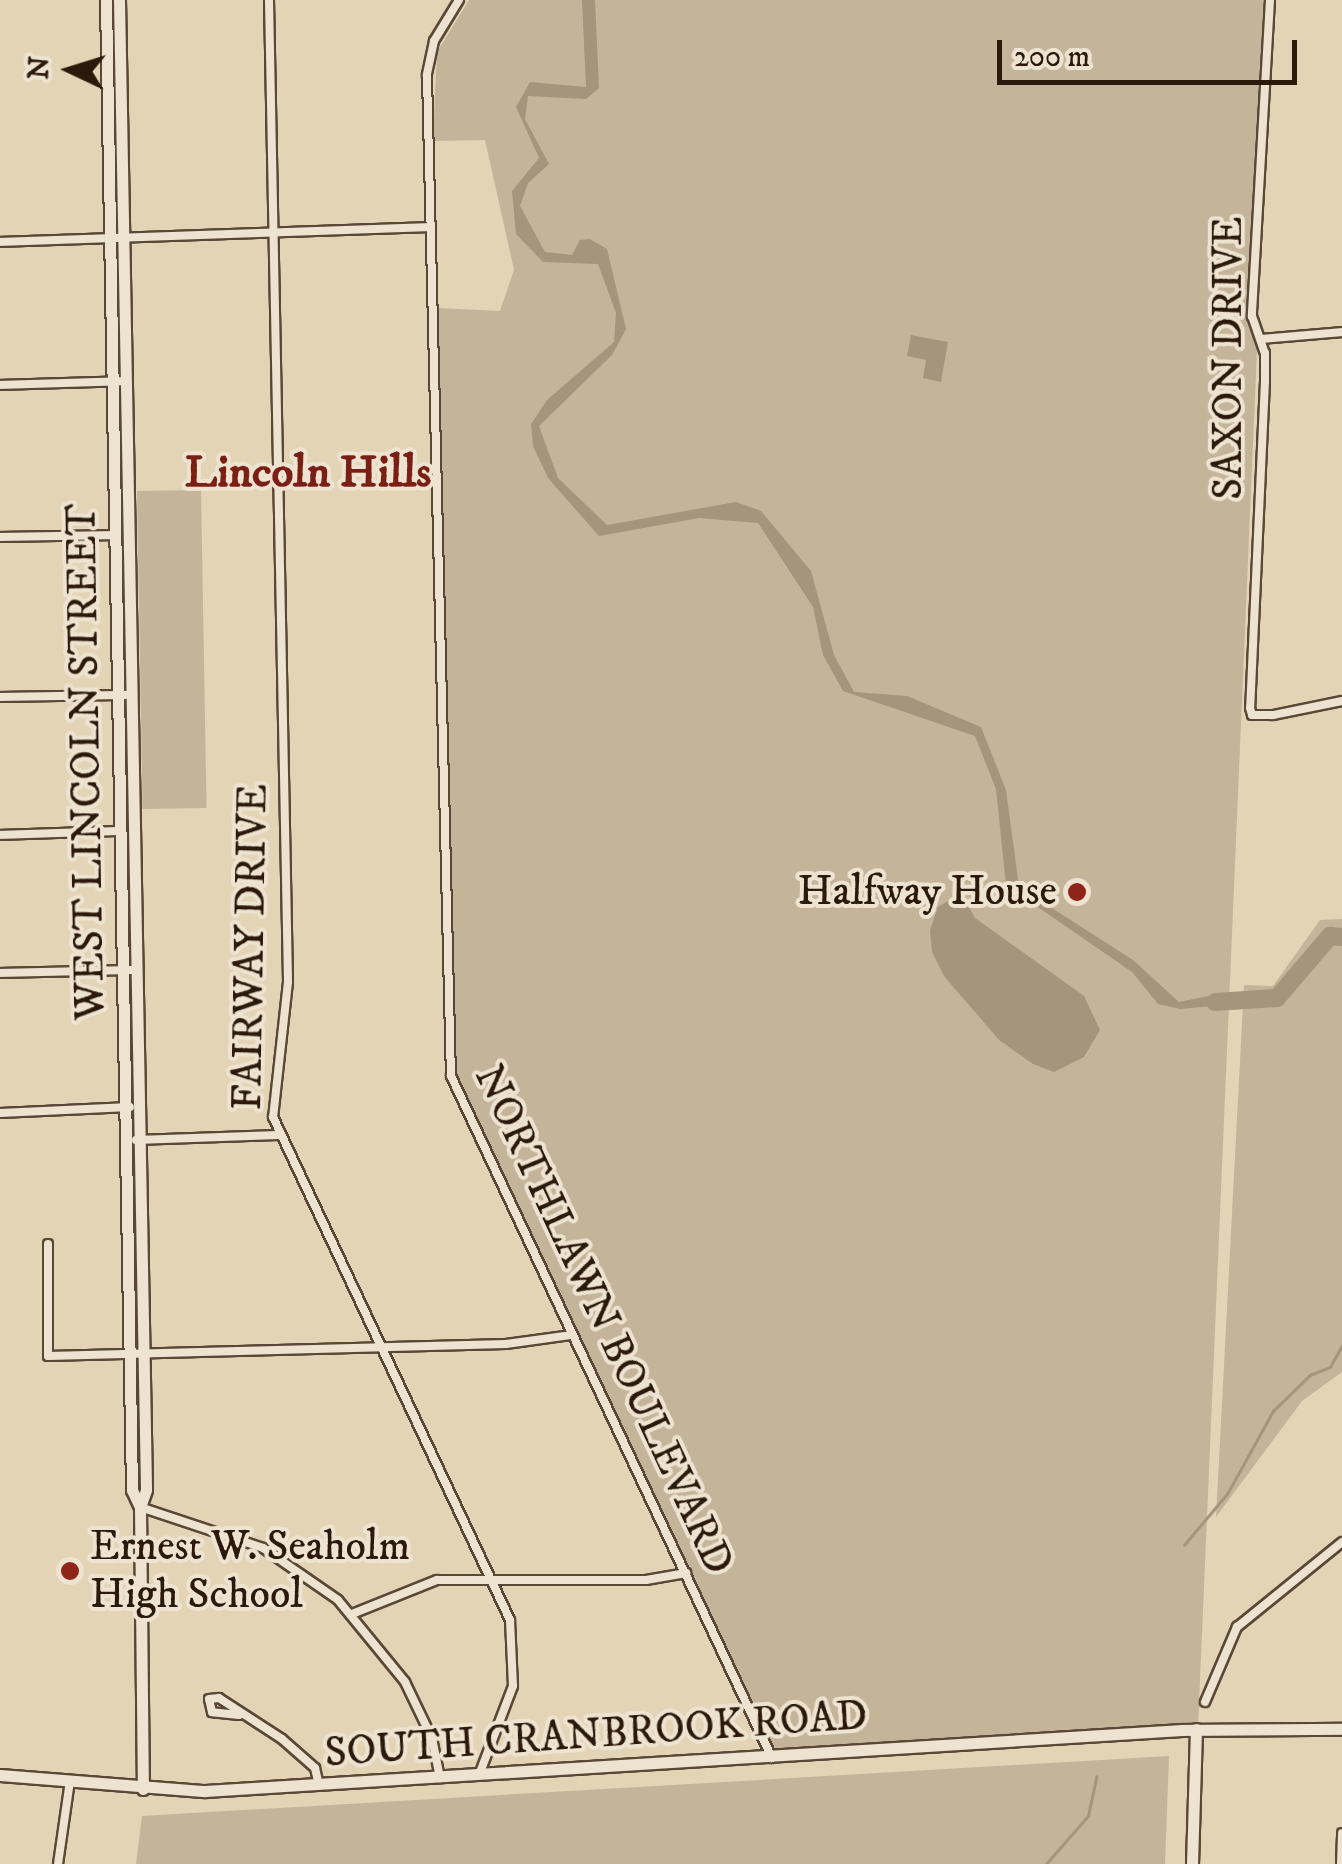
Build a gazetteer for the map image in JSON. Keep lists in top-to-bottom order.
{
  "streets": {
    "street": [
      "SAXON DRIVE",
      "WEST LINCOLN STREET",
      "FAIRWAY DRIVE",
      "NORTHLAWN BOULEVARD",
      "SOUTH CRANBROOK ROAD"
    ]
  },
  "crossings": [
    ["WEST LINCOLN STREET", "SOUTH CRANBROOK ROAD"],
    ["FAIRWAY DRIVE", "SOUTH CRANBROOK ROAD"],
    ["NORTHLAWN BOULEVARD", "SOUTH CRANBROOK ROAD"]
  ],
  "districts": ["Lincoln Hills"],
  "places": ["Halfway House", "Ernest W. Seaholm High School"],
  "scale_bar": "200 m",
  "north": "left"
}
